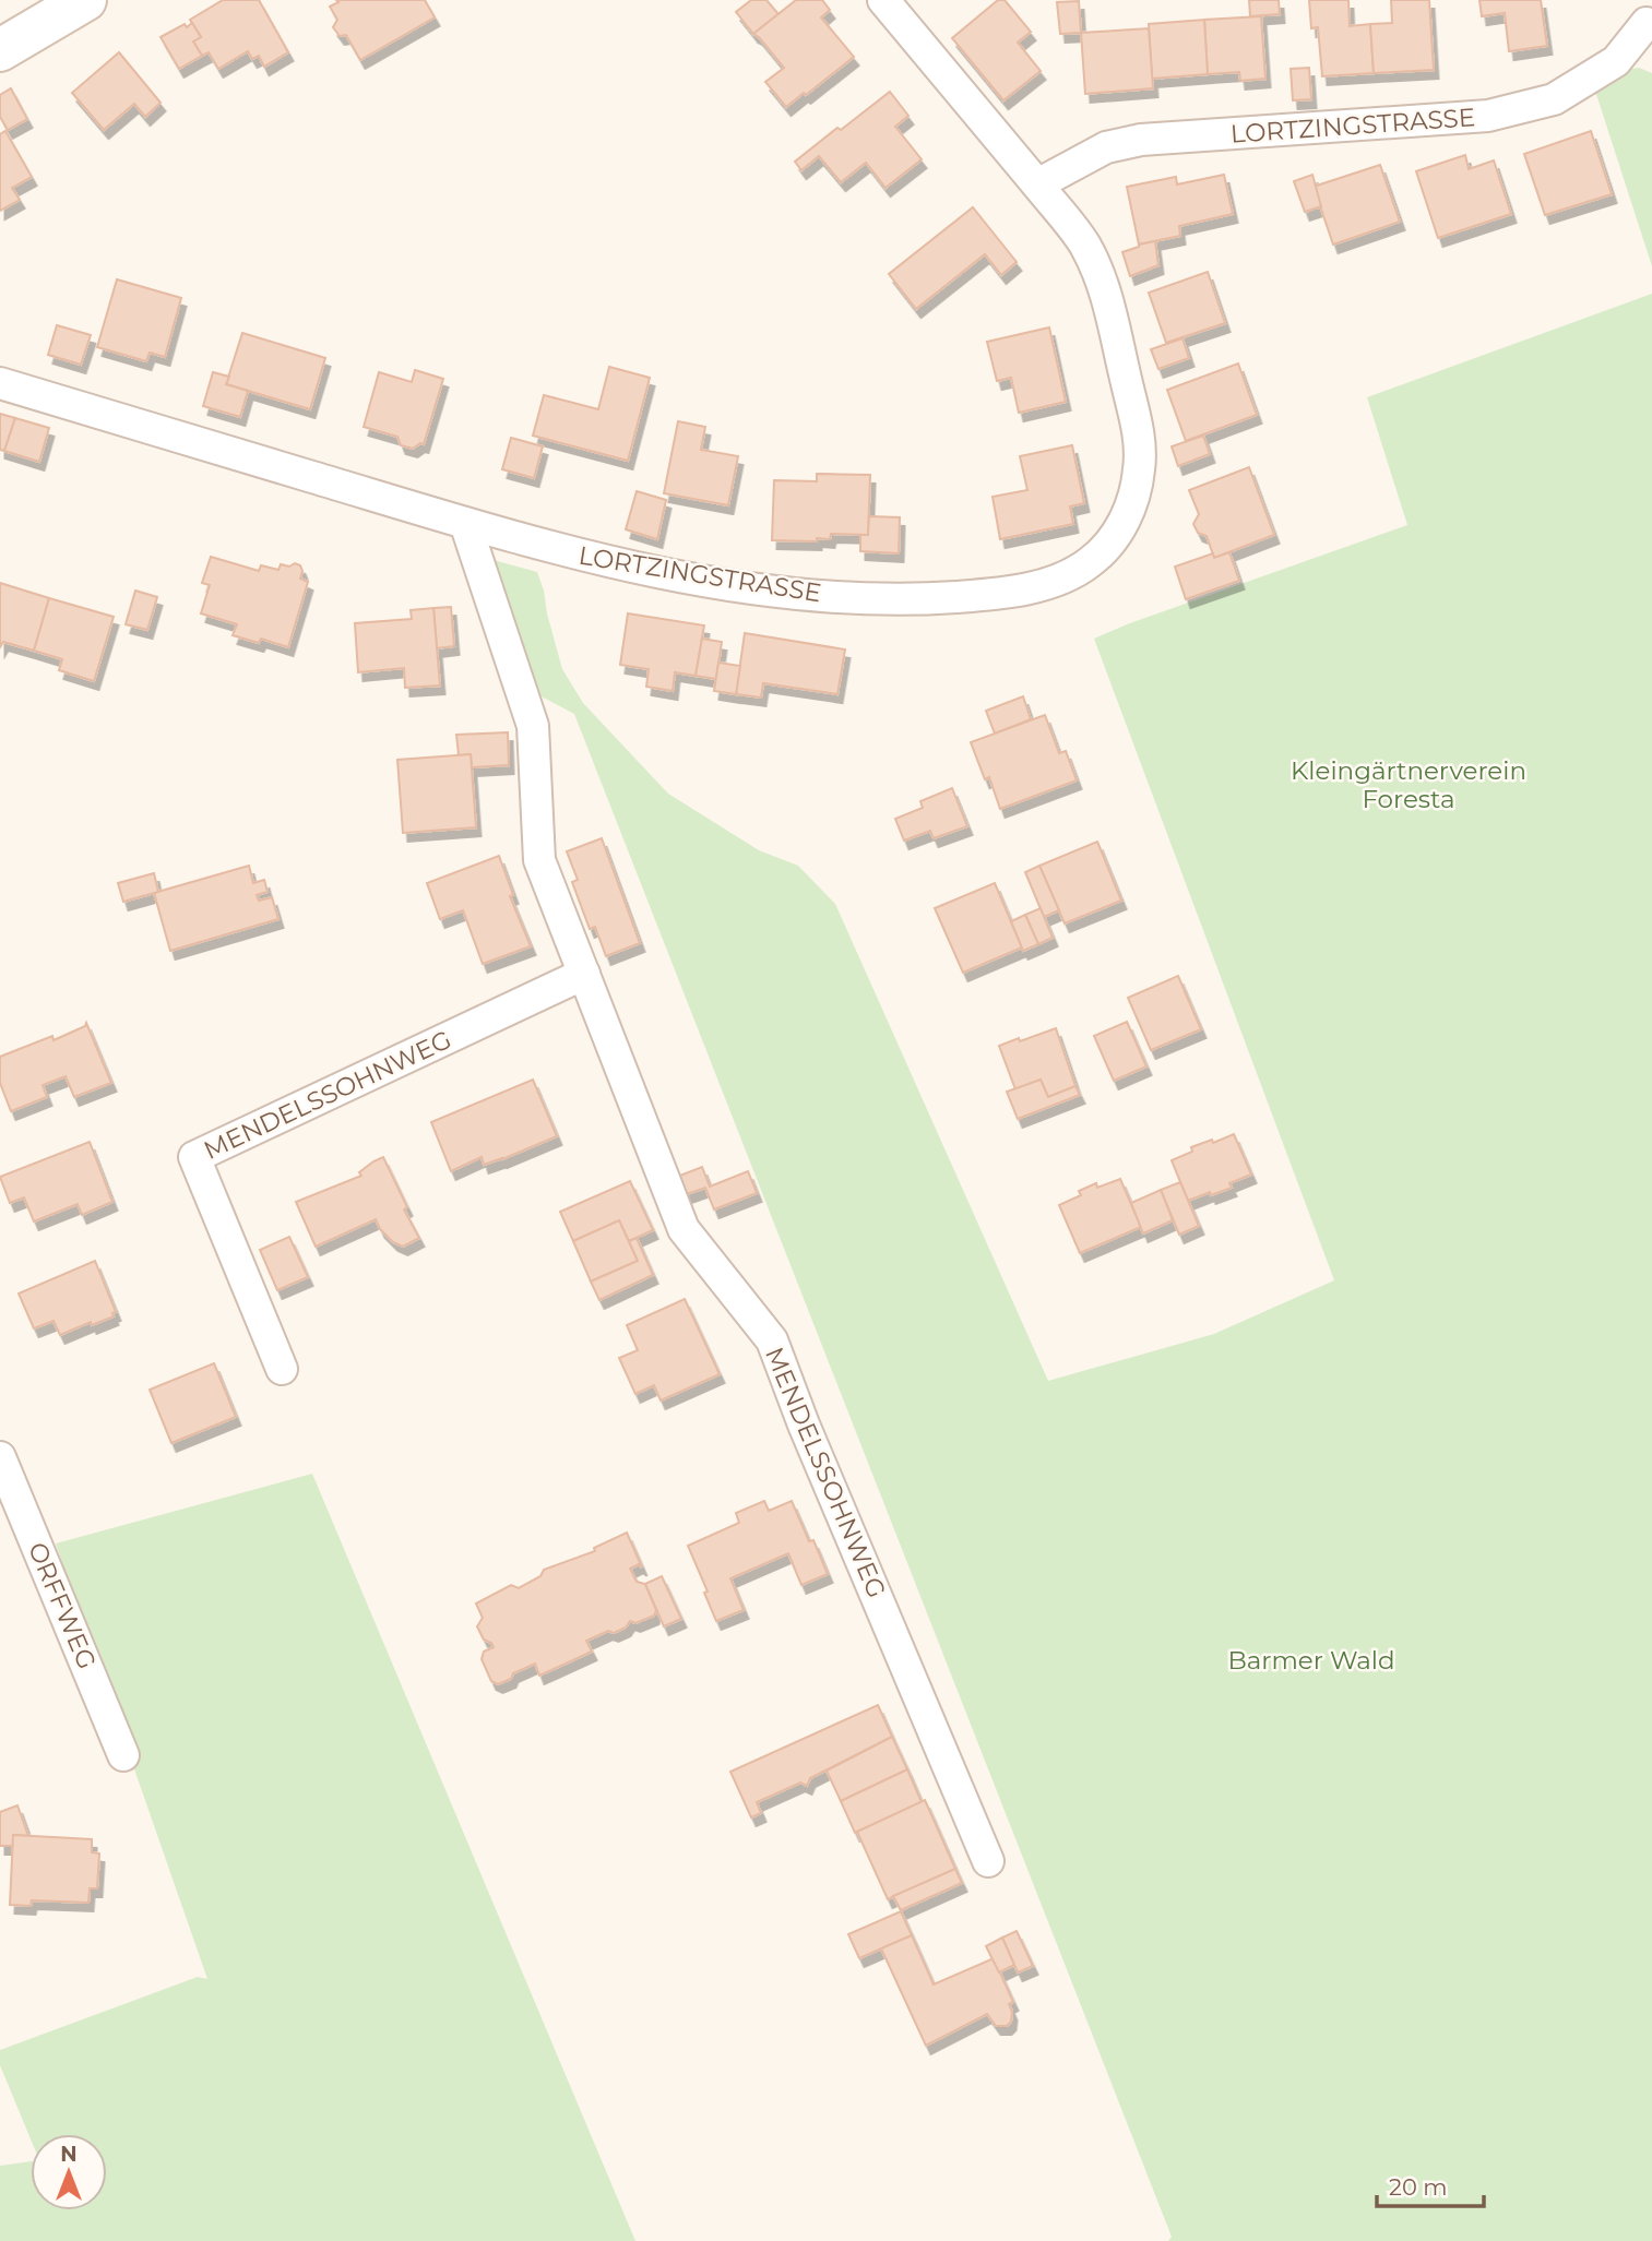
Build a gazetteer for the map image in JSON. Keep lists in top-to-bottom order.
{
  "streets": {
    "street": ["LORTZINGSTRASSE", "MENDELSSOHNWEG", "ORFFWEG"]
  },
  "crossings": [
    ["LORTZINGSTRASSE", "MENDELSSOHNWEG"]
  ],
  "parks": ["Kleingärtnerverein Foresta", "Barmer Wald"],
  "scale_bar": "20 m",
  "north": "top"
}
